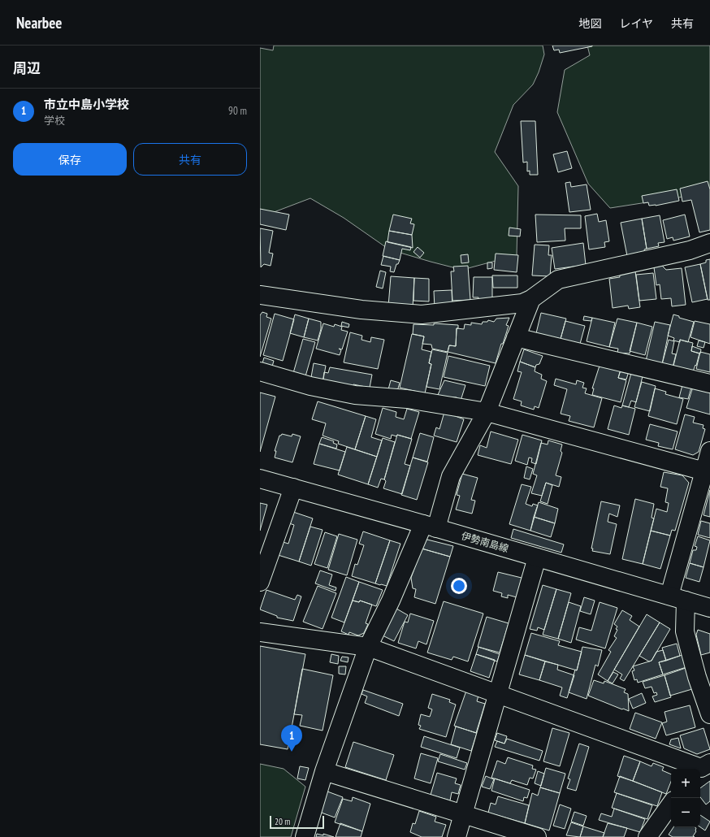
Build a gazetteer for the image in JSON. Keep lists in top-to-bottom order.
{
  "streets": {
    "street": ["伊勢南島線"]
  },
  "scale_bar": "20 m",
  "page": {
    "header": "Nearbee",
    "nav": ["地図", "レイヤ", "共有"],
    "heading": "周辺",
    "list": [
      {
        "mark": "1",
        "name": "市立中島小学校",
        "note": "学校",
        "value": "90 m"
      }
    ],
    "buttons": ["保存", "共有"],
    "pins": "1",
    "map_buttons": ["+", "−"],
    "scale": "20 m"
  }
}
